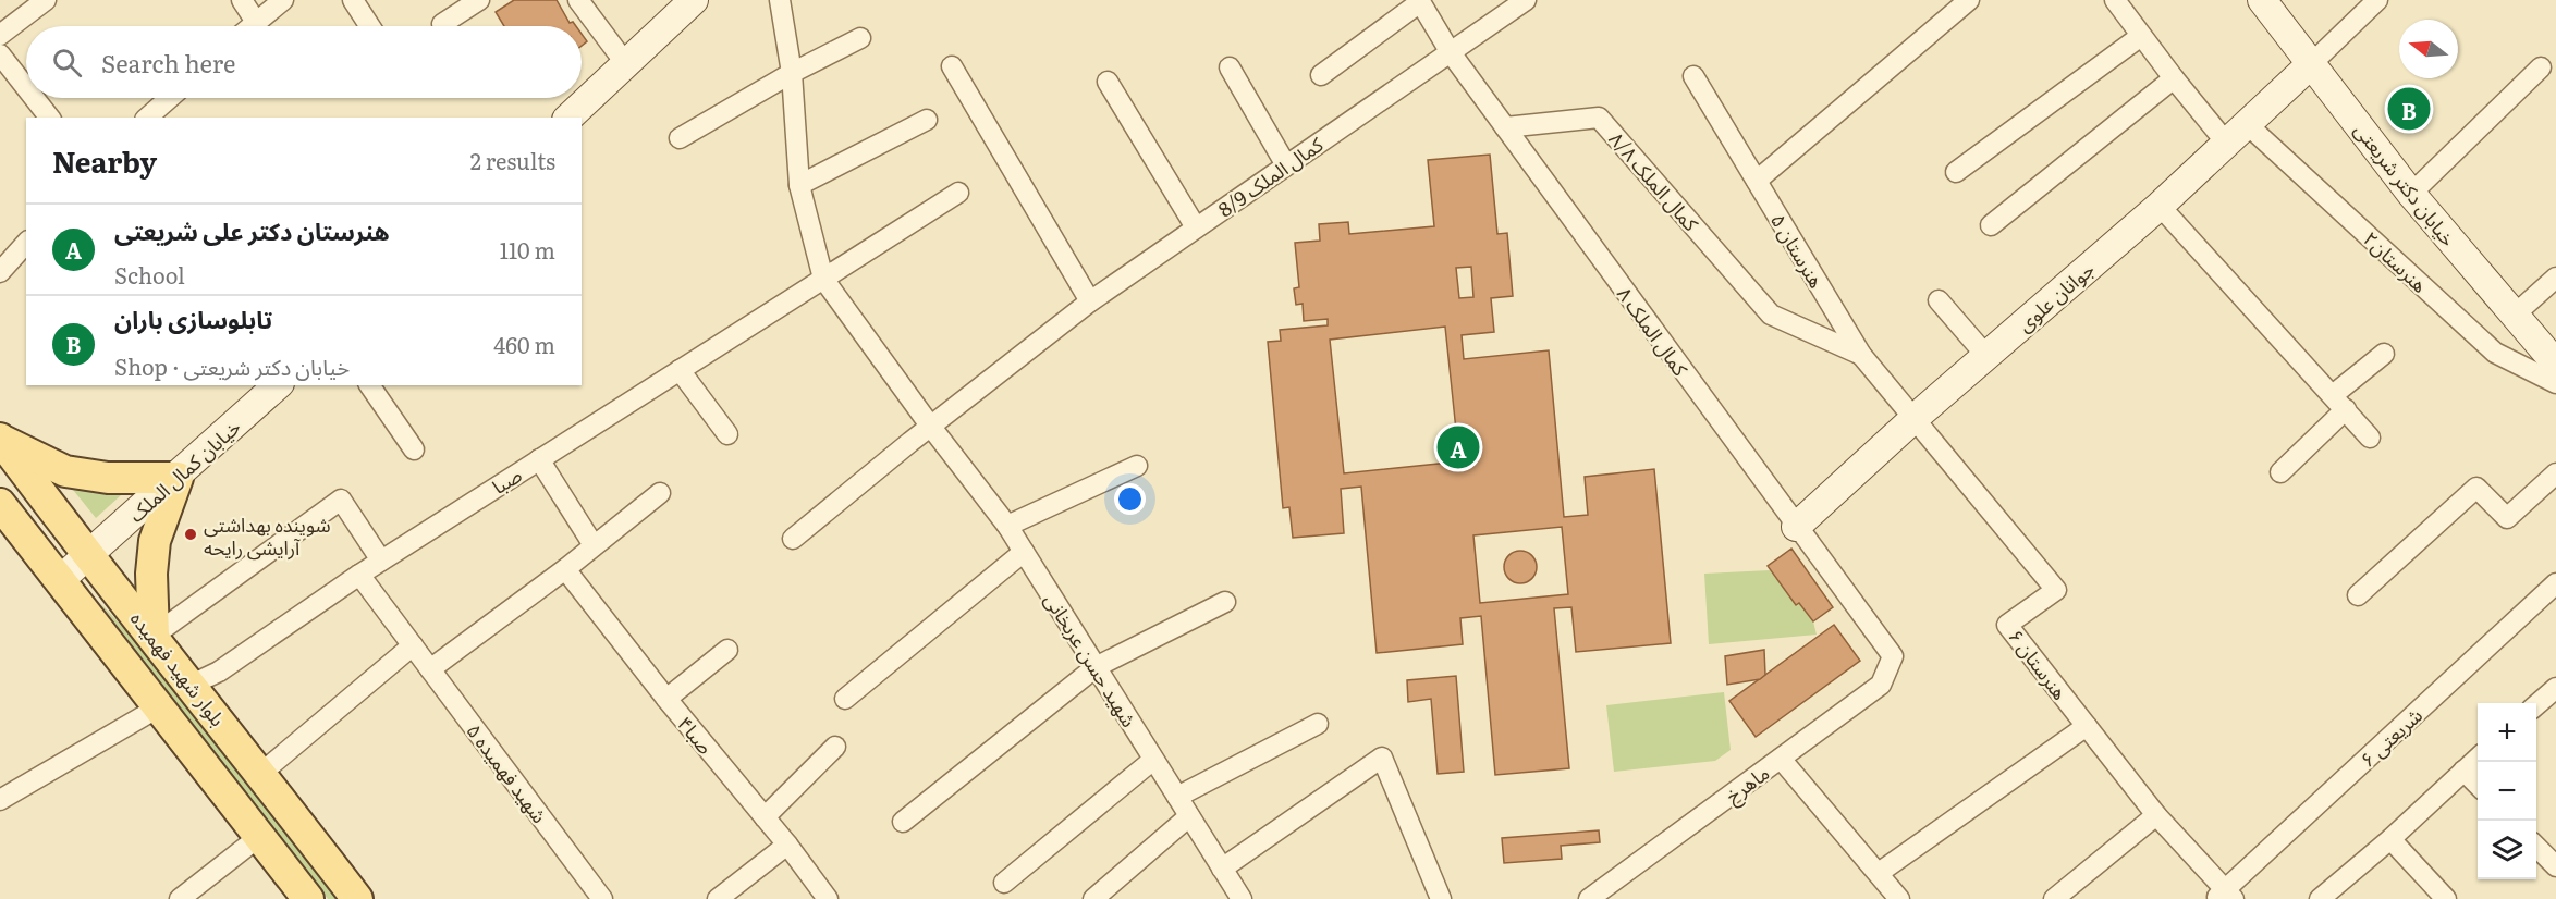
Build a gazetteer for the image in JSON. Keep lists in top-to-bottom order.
{
  "streets": {
    "main road": [
      "خیابان دکتر شریعتی",
      "جوانان علوی",
      "خیابان کمال الملک",
      "بلوار شهید فهمیده"
    ],
    "street": [
      "کمال الملک 8/9",
      "کمال الملک ۸/۸",
      "هنرستان ۵",
      "هنرستان۲",
      "کمال الملک ۸",
      "صبا",
      "شهید حسن عربخانی",
      "هنرستان ۶",
      "صبا۴",
      "شریعتی ۶",
      "شهید فهمیده ۵",
      "ماهرخ"
    ]
  },
  "crossings": [
    ["کمال الملک 8/9", "کمال الملک ۸"],
    ["کمال الملک 8/9", "شهید حسن عربخانی"],
    ["کمال الملک ۸/۸", "هنرستان ۵"],
    ["کمال الملک ۸/۸", "کمال الملک ۸"],
    ["خیابان دکتر شریعتی", "جوانان علوی"],
    ["هنرستان ۵", "جوانان علوی"],
    ["هنرستان ۵", "هنرستان ۶"],
    ["هنرستان۲", "جوانان علوی"],
    ["جوانان علوی", "کمال الملک ۸"],
    ["جوانان علوی", "هنرستان ۶"],
    ["کمال الملک ۸", "ماهرخ"],
    ["خیابان کمال الملک", "بلوار شهید فهمیده"],
    ["صبا", "شهید حسن عربخانی"],
    ["صبا", "بلوار شهید فهمیده"],
    ["صبا", "شهید فهمیده ۵"],
    ["هنرستان ۶", "شریعتی ۶"]
  ],
  "places": ["شوینده بهداشتی آرایشی رایحه"],
  "north": "left",
  "page": {
    "search": "Search here",
    "pins": ["B", "A"],
    "heading": ["Nearby", "2 results"],
    "list": [
      {
        "mark": "A",
        "name": "هنرستان دکتر علی شریعتی",
        "note": "School",
        "value": "110 m"
      },
      {
        "mark": "B",
        "name": "تابلوسازی باران",
        "note": "Shop · خیابان دکتر شریعتی",
        "value": "460 m"
      }
    ],
    "map_buttons": ["+", "−"]
  }
}
